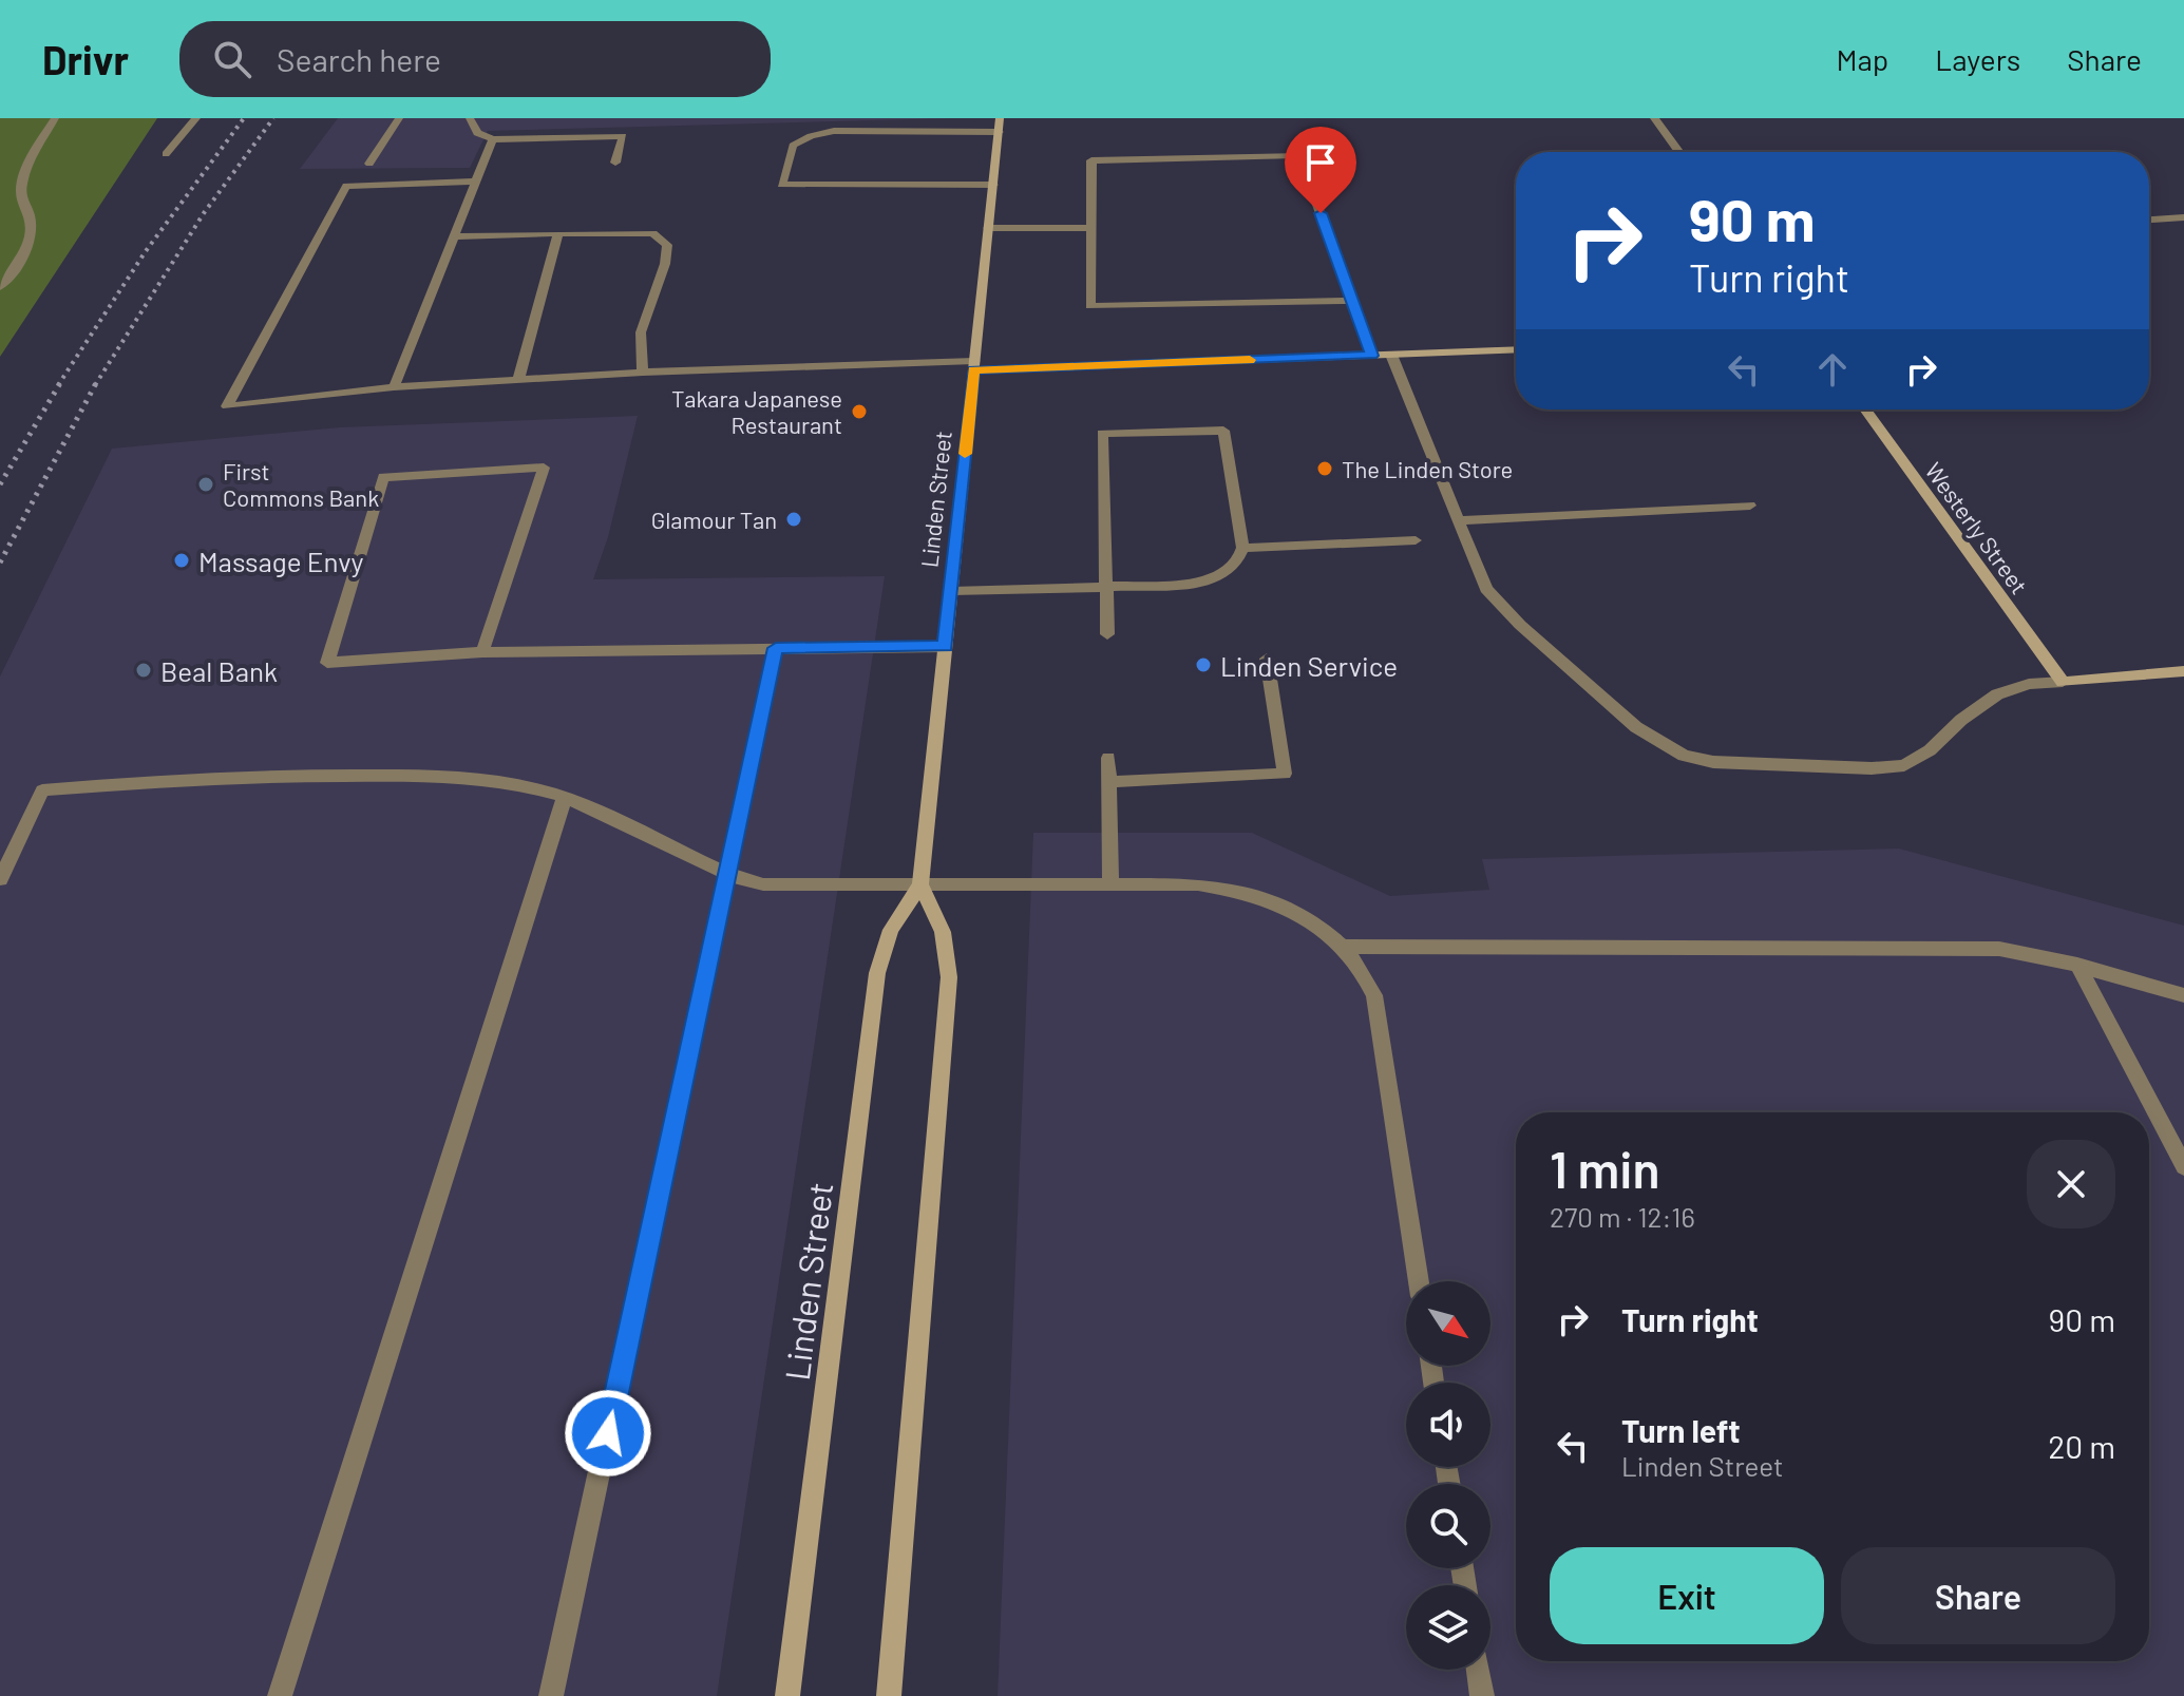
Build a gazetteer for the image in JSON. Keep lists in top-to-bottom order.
{
  "streets": {
    "street": ["Linden Street", "Westerly Street"]
  },
  "places": [
    "Takara Japanese Restaurant",
    "The Linden Store",
    "First Commons Bank",
    "Glamour Tan",
    "Massage Envy",
    "Linden Service",
    "Beal Bank"
  ],
  "north": "bottom right",
  "page": {
    "header": "Drivr",
    "search": "Search here",
    "nav": ["Map", "Layers", "Share"],
    "turn": ["90 m", "Turn right"],
    "heading": ["1 min", "270 m · 12:16"],
    "list": [
      {
        "name": "Turn right",
        "value": "90 m"
      },
      {
        "name": "Turn left",
        "note": "Linden Street",
        "value": "20 m"
      }
    ],
    "buttons": ["Exit", "Share"]
  }
}
